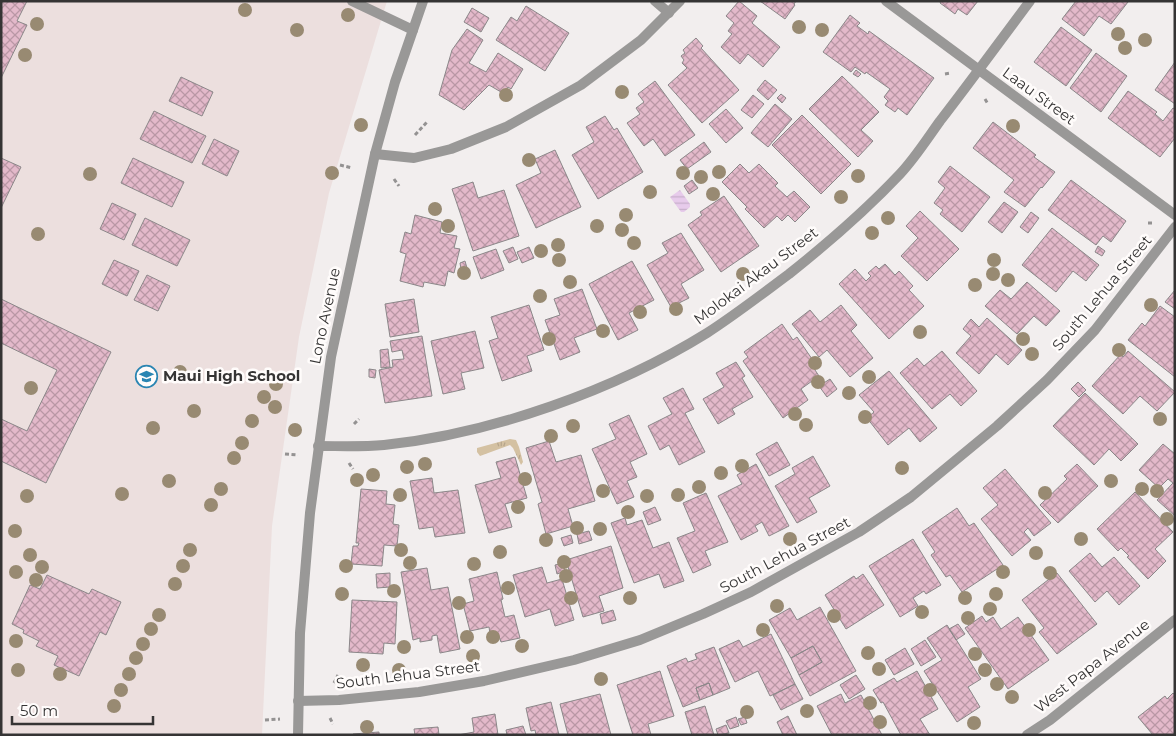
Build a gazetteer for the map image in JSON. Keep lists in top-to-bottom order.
{
  "streets": {
    "street": [
      "Laau Street",
      "Molokai Akau Street",
      "South Lehua Street",
      "Lono Avenue",
      "West Papa Avenue"
    ]
  },
  "crossings": [
    ["Laau Street", "Molokai Akau Street"],
    ["Molokai Akau Street", "Lono Avenue"],
    ["South Lehua Street", "Lono Avenue"]
  ],
  "places": {
    "school or university": ["Maui High School"]
  },
  "scale_bar": "50 m"
}
